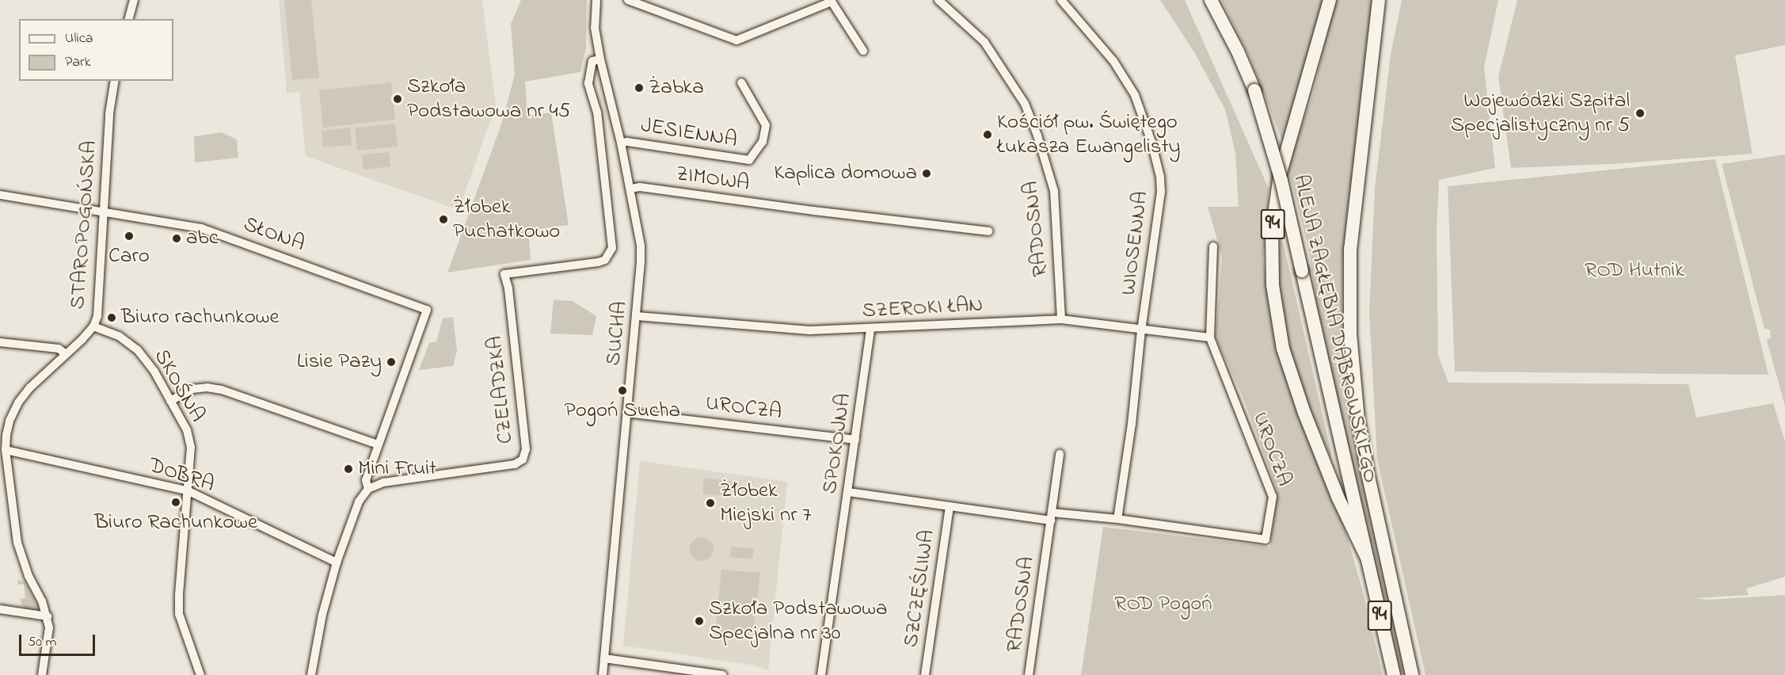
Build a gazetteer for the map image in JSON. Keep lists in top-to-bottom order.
{
  "streets": {
    "main road": ["94", "ALEJA ZAGŁĘBIA DĄBROWSKIEGO"],
    "street": [
      "JESIENNA",
      "ZIMOWA",
      "STAROPOGOŃSKA",
      "RADOSNA",
      "SŁONA",
      "WIOSENNA",
      "SZEROKI ŁAN",
      "SUCHA",
      "SKOŚNA",
      "CZELADZKA",
      "UROCZA",
      "SPOKOJNA",
      "DOBRA",
      "SZCZĘŚLIWA"
    ]
  },
  "crossings": [
    ["JESIENNA", "SUCHA"],
    ["ZIMOWA", "SUCHA"],
    ["94", "ALEJA ZAGŁĘBIA DĄBROWSKIEGO"],
    ["STAROPOGOŃSKA", "SŁONA"],
    ["STAROPOGOŃSKA", "SKOŚNA"],
    ["STAROPOGOŃSKA", "DOBRA"],
    ["RADOSNA", "SZEROKI ŁAN"],
    ["RADOSNA", "UROCZA"],
    ["WIOSENNA", "SZEROKI ŁAN"],
    ["WIOSENNA", "UROCZA"],
    ["SZEROKI ŁAN", "SUCHA"],
    ["SZEROKI ŁAN", "UROCZA"],
    ["SZEROKI ŁAN", "SPOKOJNA"],
    ["SUCHA", "CZELADZKA"],
    ["SUCHA", "UROCZA"],
    ["SKOŚNA", "DOBRA"],
    ["UROCZA", "SPOKOJNA"],
    ["UROCZA", "SZCZĘŚLIWA"]
  ],
  "parks": ["ROD Hutnik", "ROD Pogoń"],
  "places": [
    "Żabka",
    "Szkoła Podstawowa nr 45",
    "Wojewódzki Szpital Specjalistyczny nr 5",
    "Kościół pw. Świętego Łukasza Ewangelisty",
    "Kaplica domowa",
    "Żłobek Puchatkowo",
    "Caro",
    "abc",
    "Biuro rachunkowe",
    "Lisie Pazy",
    "Pogoń Sucha",
    "Mini Fruit",
    "Biuro Rachunkowe",
    "Żłobek Miejski nr 7",
    "Szkoła Podstawowa Specjalna nr 30"
  ],
  "legend": ["Ulica", "Park"],
  "scale_bar": "50 m"
}
